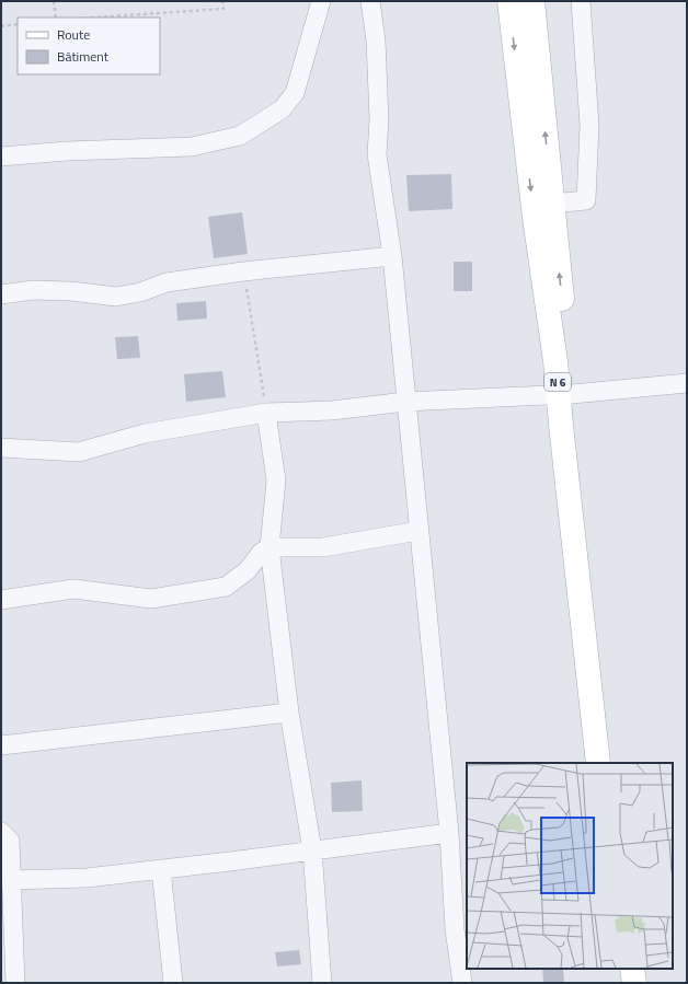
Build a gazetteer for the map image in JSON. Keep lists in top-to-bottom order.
{
  "streets": {
    "main road": ["N 6"]
  },
  "legend": ["Route", "Bâtiment"]
}
